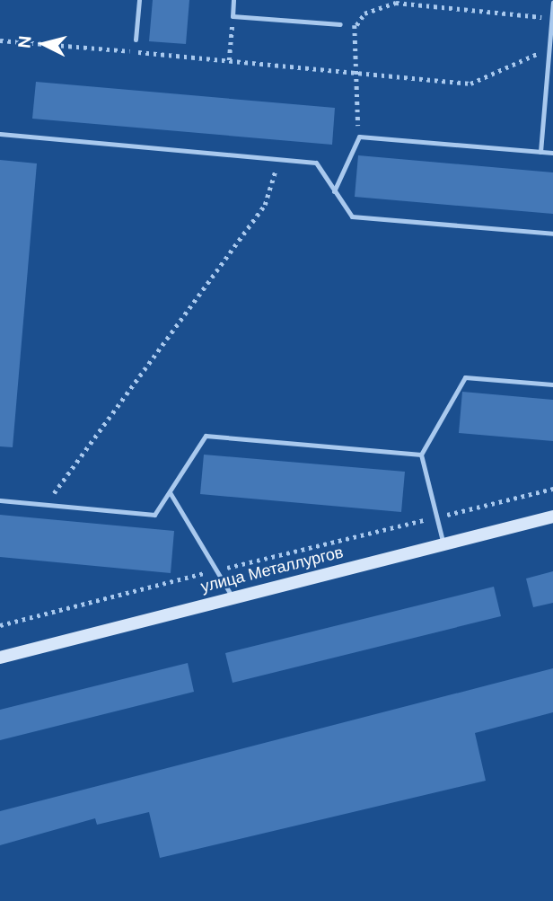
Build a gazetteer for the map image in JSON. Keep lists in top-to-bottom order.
{
  "streets": {
    "street": ["улица Металлургов"]
  },
  "north": "left"
}
